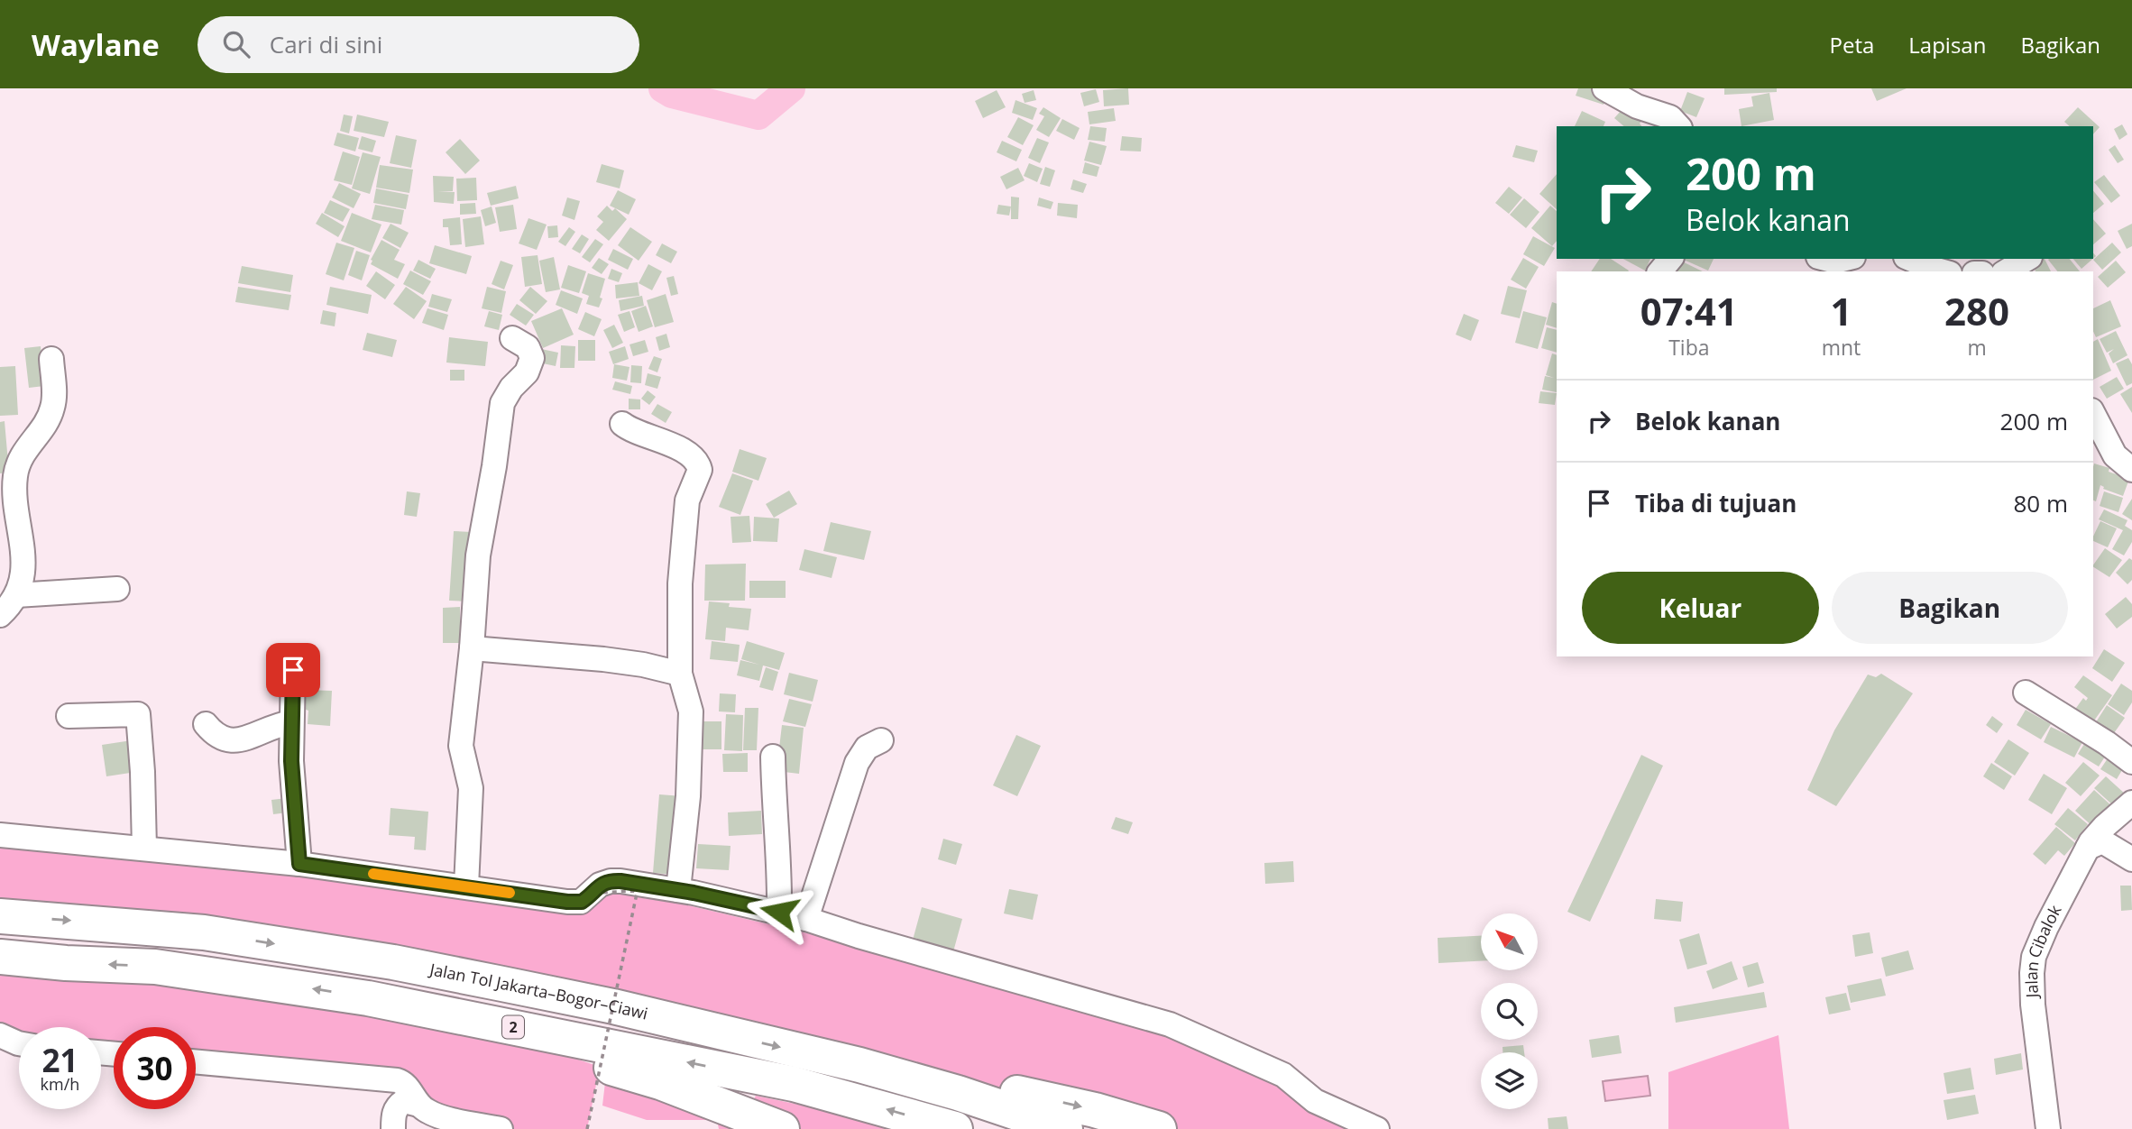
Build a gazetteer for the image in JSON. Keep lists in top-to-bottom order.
{
  "streets": {
    "highway": ["Jalan Tol Jakarta–Bogor–Ciawi", "2"],
    "street": ["Jalan Cibalok"]
  },
  "north": "top left",
  "page": {
    "header": "Waylane",
    "search": "Cari di sini",
    "nav": ["Peta", "Lapisan", "Bagikan"],
    "turn": ["200 m", "Belok kanan"],
    "eta": [
      "07:41",
      "Tiba",
      "1",
      "mnt",
      "280",
      "m"
    ],
    "list": [
      {
        "name": "Belok kanan",
        "value": "200 m"
      },
      {
        "name": "Tiba di tujuan",
        "value": "80 m"
      }
    ],
    "buttons": ["Keluar", "Bagikan"],
    "speed": "21 km/h",
    "limit": "30"
  }
}
